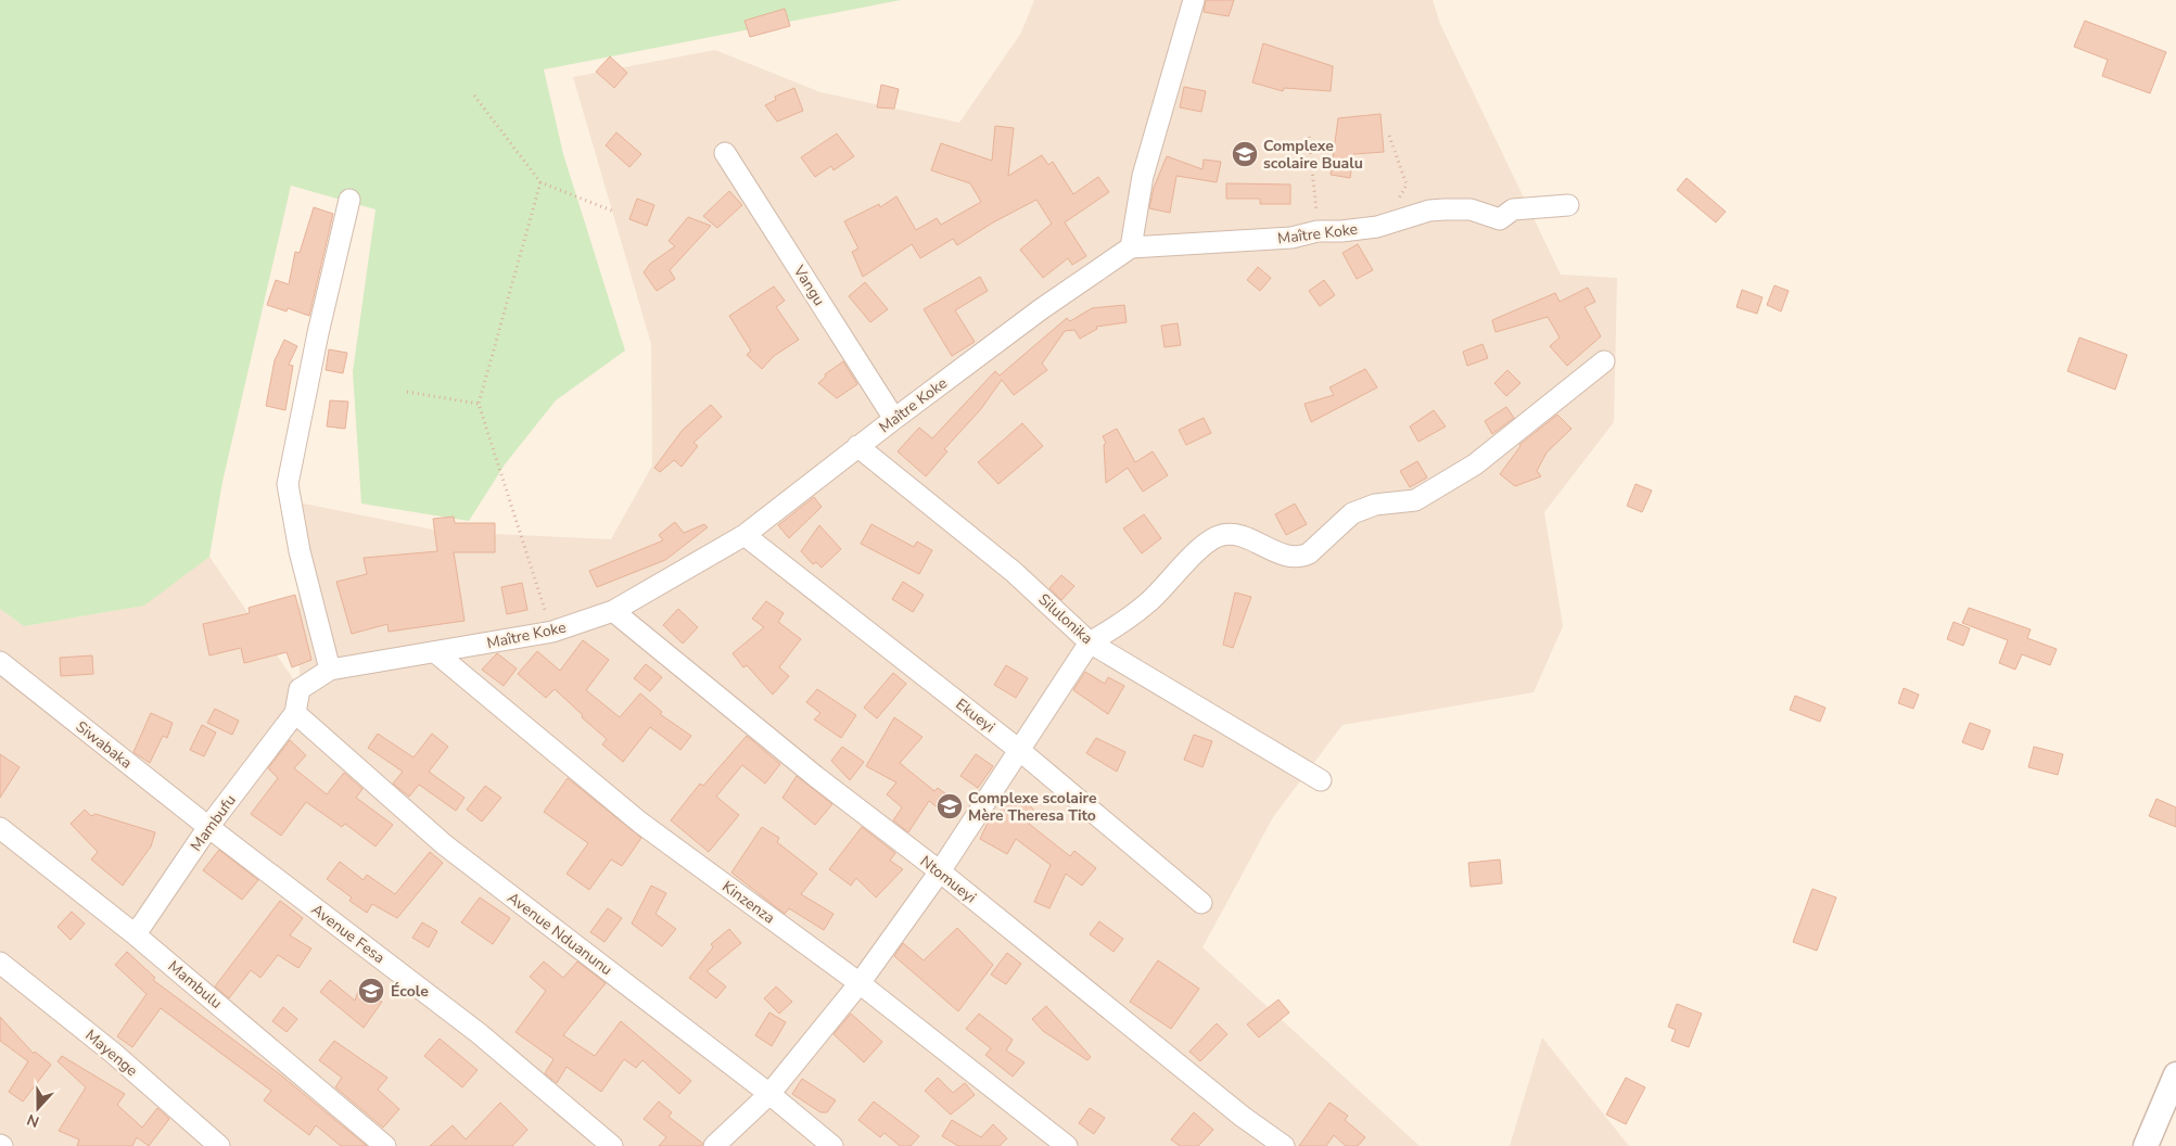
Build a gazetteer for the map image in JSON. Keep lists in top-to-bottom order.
{
  "streets": {
    "street": [
      "Maître Koke",
      "Vangu",
      "Silulonika",
      "Ekueyi",
      "Siwabaka",
      "Mambufu",
      "Ntomueyi",
      "Kinzenza",
      "Avenue Fesa",
      "Avenue Nduanunu",
      "Mambulu",
      "Mayenge"
    ]
  },
  "crossings": [
    ["Maître Koke", "Vangu"],
    ["Maître Koke", "Silulonika"],
    ["Maître Koke", "Ekueyi"],
    ["Maître Koke", "Mambufu"],
    ["Maître Koke", "Ntomueyi"],
    ["Maître Koke", "Kinzenza"],
    ["Maître Koke", "Avenue Nduanunu"],
    ["Siwabaka", "Mambufu"],
    ["Siwabaka", "Avenue Fesa"],
    ["Mambufu", "Avenue Fesa"],
    ["Mambufu", "Avenue Nduanunu"],
    ["Mambufu", "Mambulu"]
  ],
  "places": {
    "school or university": ["Complexe scolaire Bualu", "Complexe scolaire Mère Theresa Tito", "École"]
  },
  "north": "bottom"
}
